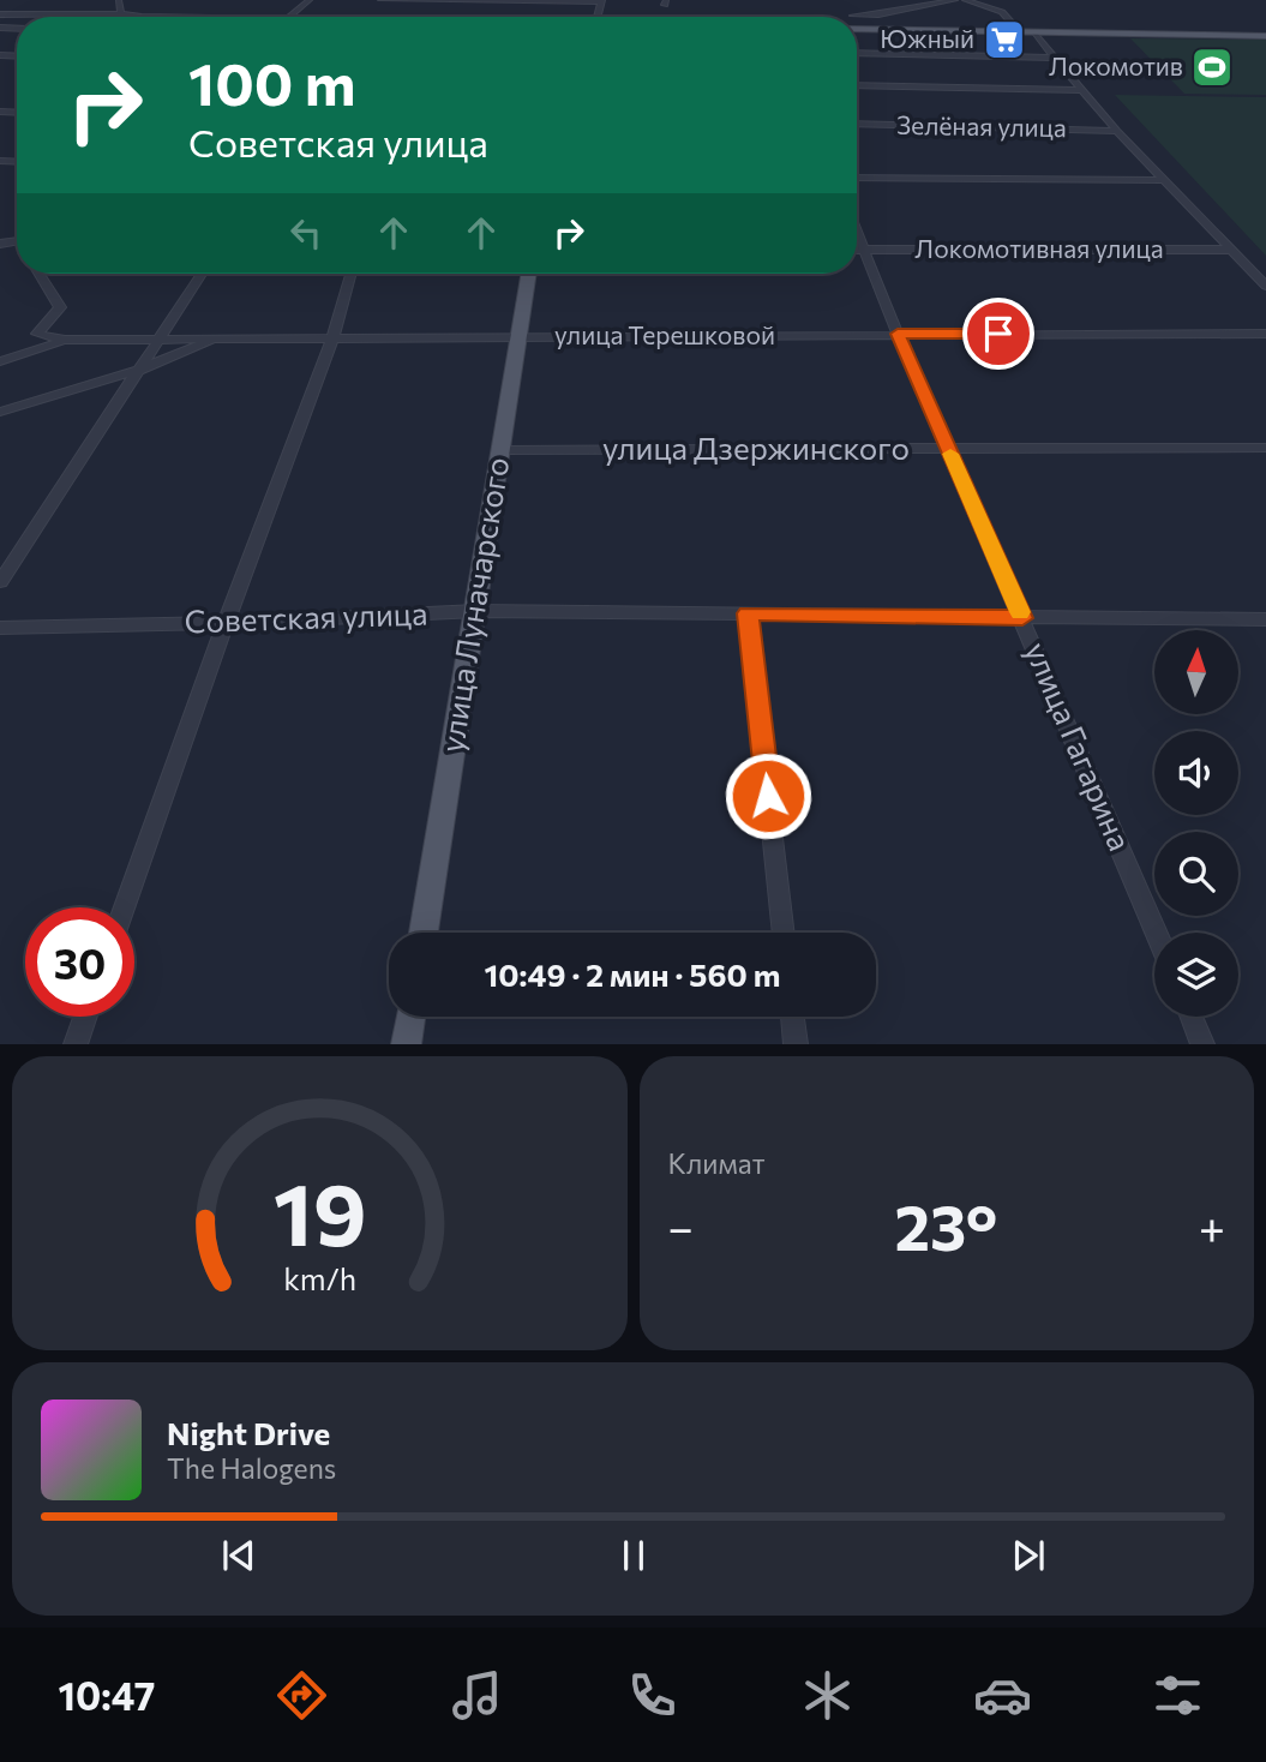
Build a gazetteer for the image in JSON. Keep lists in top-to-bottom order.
{
  "streets": {
    "main road": ["улица Луначарского"],
    "street": [
      "Зелёная улица",
      "Локомотивная улица",
      "улица Терешковой",
      "улица Дзержинского",
      "Советская улица",
      "улица Гагарина"
    ]
  },
  "crossings": [
    ["Локомотивная улица", "улица Гагарина"],
    ["улица Терешковой", "улица Луначарского"],
    ["улица Терешковой", "улица Гагарина"],
    ["улица Дзержинского", "улица Луначарского"],
    ["улица Дзержинского", "улица Гагарина"],
    ["улица Луначарского", "Советская улица"],
    ["Советская улица", "улица Гагарина"]
  ],
  "places": {
    "supermarket": ["Южный"],
    "sports": ["Локомотив"]
  },
  "north": "top",
  "page": {
    "turn": ["100 m", "Советская улица"],
    "limit": "30",
    "trip": "10:49 · 2 мин · 560 m",
    "tile": "Климат",
    "heat": ["−", "23°", "+"],
    "song": ["Night Drive", "The Halogens"],
    "tabs": "10:47",
    "gauge": ["19", "km/h"]
  }
}
